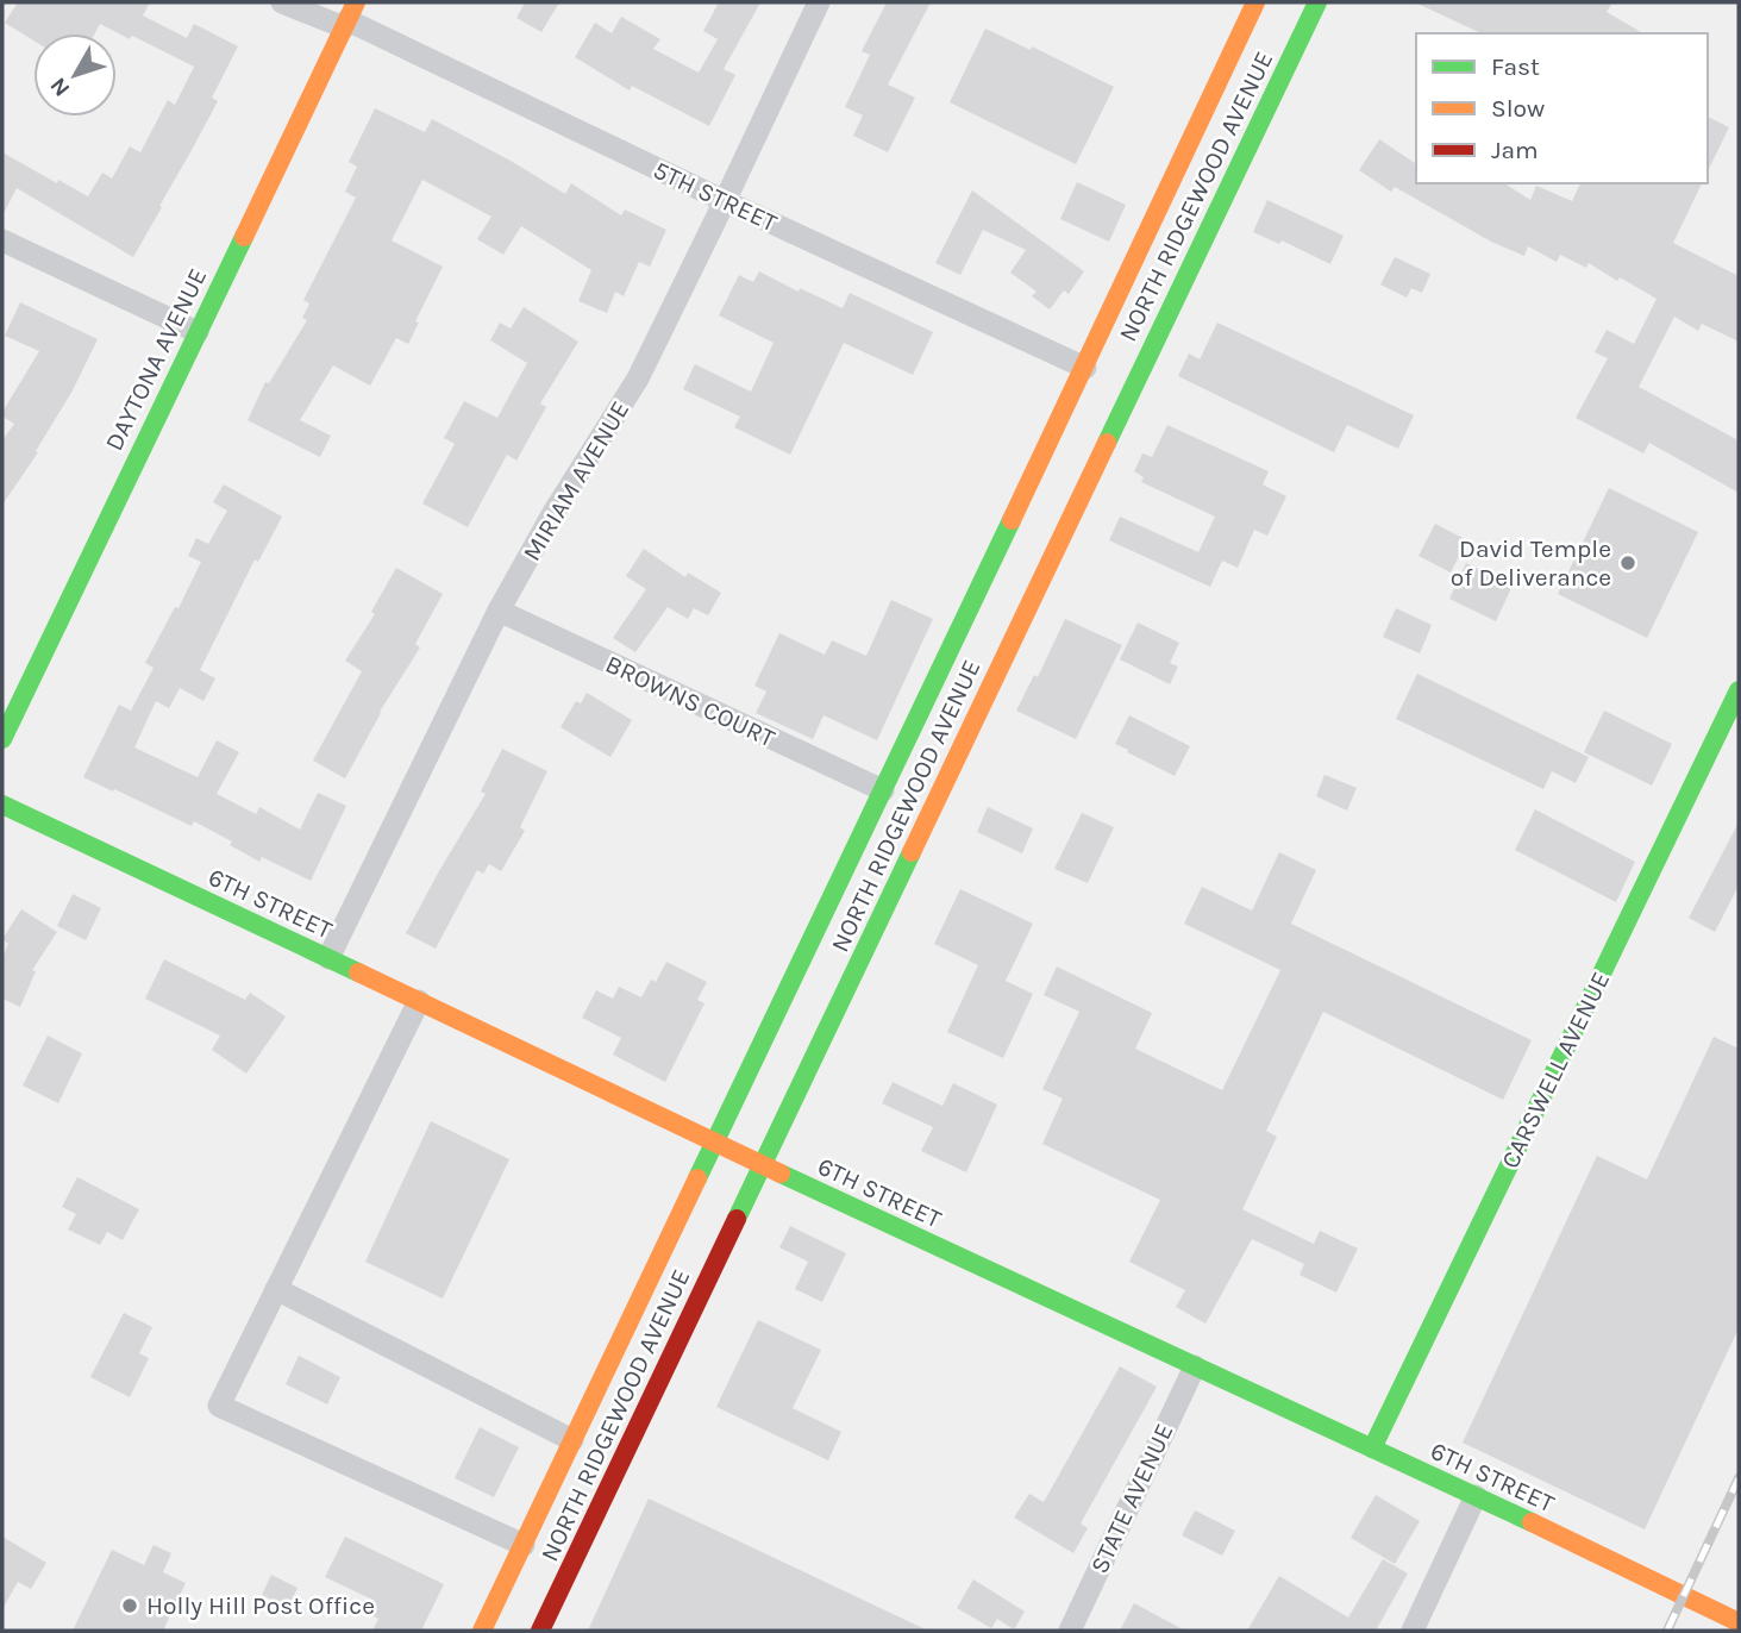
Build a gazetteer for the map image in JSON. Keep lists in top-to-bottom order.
{
  "streets": {
    "main road": [
      "NORTH RIDGEWOOD AVENUE",
      "DAYTONA AVENUE",
      "6TH STREET",
      "CARSWELL AVENUE"
    ],
    "street": [
      "5TH STREET",
      "MIRIAM AVENUE",
      "BROWNS COURT",
      "STATE AVENUE"
    ]
  },
  "crossings": [
    ["5TH STREET", "NORTH RIDGEWOOD AVENUE"],
    ["5TH STREET", "DAYTONA AVENUE"],
    ["5TH STREET", "MIRIAM AVENUE"],
    ["NORTH RIDGEWOOD AVENUE", "BROWNS COURT"],
    ["NORTH RIDGEWOOD AVENUE", "6TH STREET"],
    ["MIRIAM AVENUE", "BROWNS COURT"],
    ["MIRIAM AVENUE", "6TH STREET"],
    ["6TH STREET", "CARSWELL AVENUE"],
    ["6TH STREET", "STATE AVENUE"]
  ],
  "places": ["David Temple of Deliverance", "Holly Hill Post Office"],
  "legend": ["Fast", "Slow", "Jam"],
  "north": "bottom left"
}
